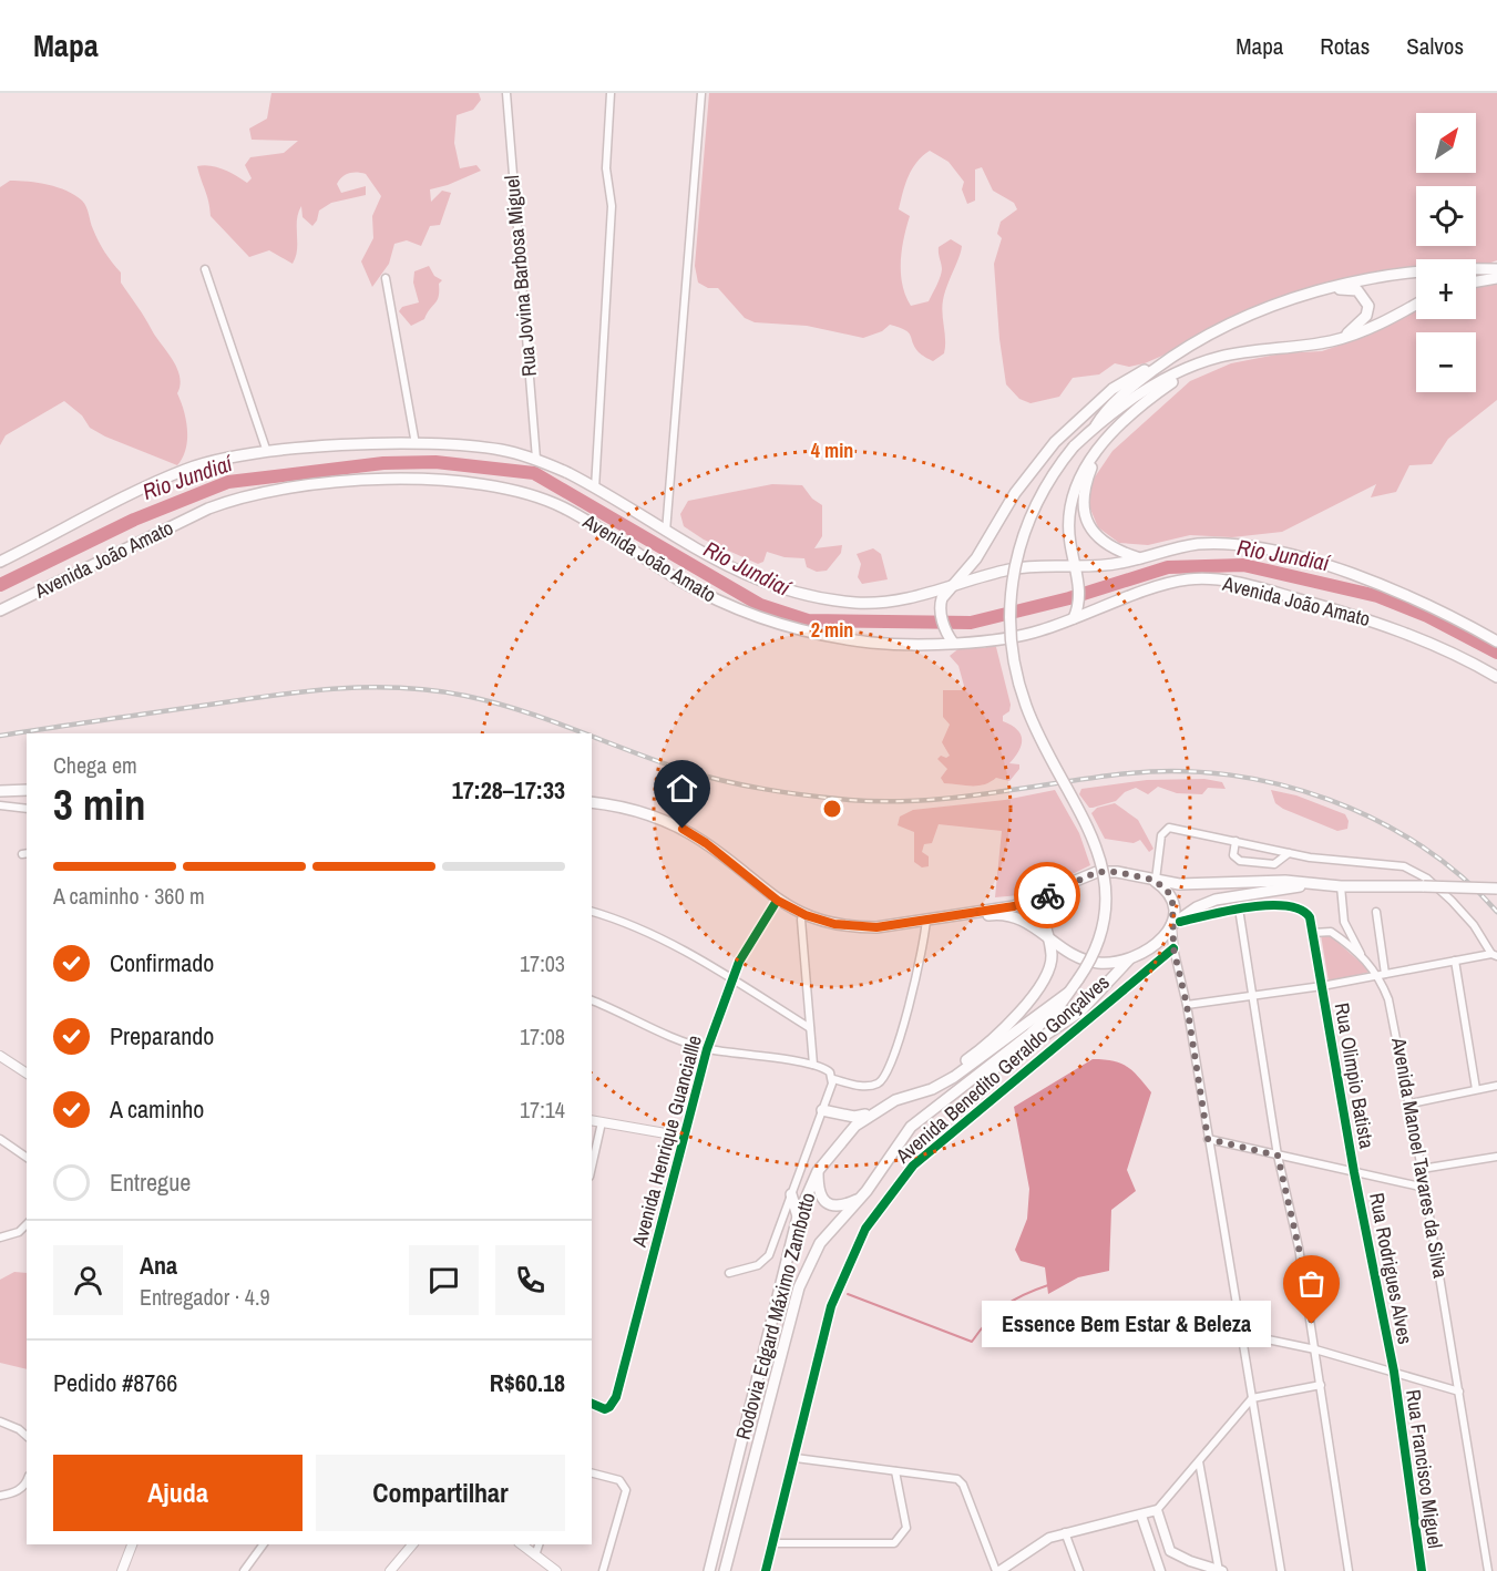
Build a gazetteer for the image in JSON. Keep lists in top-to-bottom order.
{
  "streets": {
    "main road": ["Avenida João Amato", "Rodovia Edgard Máximo Zambotto"],
    "street": [
      "Rua Jovina Barbosa Miguel",
      "Avenida Benedito Geraldo Gonçalves",
      "Rua Olimpio Batista",
      "Avenida Henrique Guanciallle",
      "Avenida Manoel Tavares da Silva",
      "Rua Rodrigues Alves",
      "Rua Francisco Miguel"
    ]
  },
  "crossings": [
    ["Rua Jovina Barbosa Miguel", "Avenida João Amato"],
    ["Rua Olimpio Batista", "Avenida Manoel Tavares da Silva"],
    ["Rua Olimpio Batista", "Rua Rodrigues Alves"],
    ["Rua Rodrigues Alves", "Rua Francisco Miguel"]
  ],
  "water": ["Rio Jundiaí"],
  "places": ["Essence Bem Estar & Beleza"],
  "north": "top right",
  "page": {
    "header": "Mapa",
    "nav": ["Mapa", "Rotas", "Salvos"],
    "map_buttons": ["+", "−"],
    "heading": ["3 min", "Chega em", "17:28–17:33"],
    "panel": [
      "Ana",
      "Entregador · 4.9",
      "Pedido #8766",
      "R$60.18"
    ],
    "bar": "A caminho · 360 m",
    "list": [
      ["Confirmado", "17:03"],
      ["Preparando", "17:08"],
      ["A caminho", "17:14"],
      "Entregue"
    ],
    "bubble": "Essence Bem Estar & Beleza",
    "buttons": ["Ajuda", "Compartilhar"]
  },
  "rings": ["4 min", "2 min"]
}
